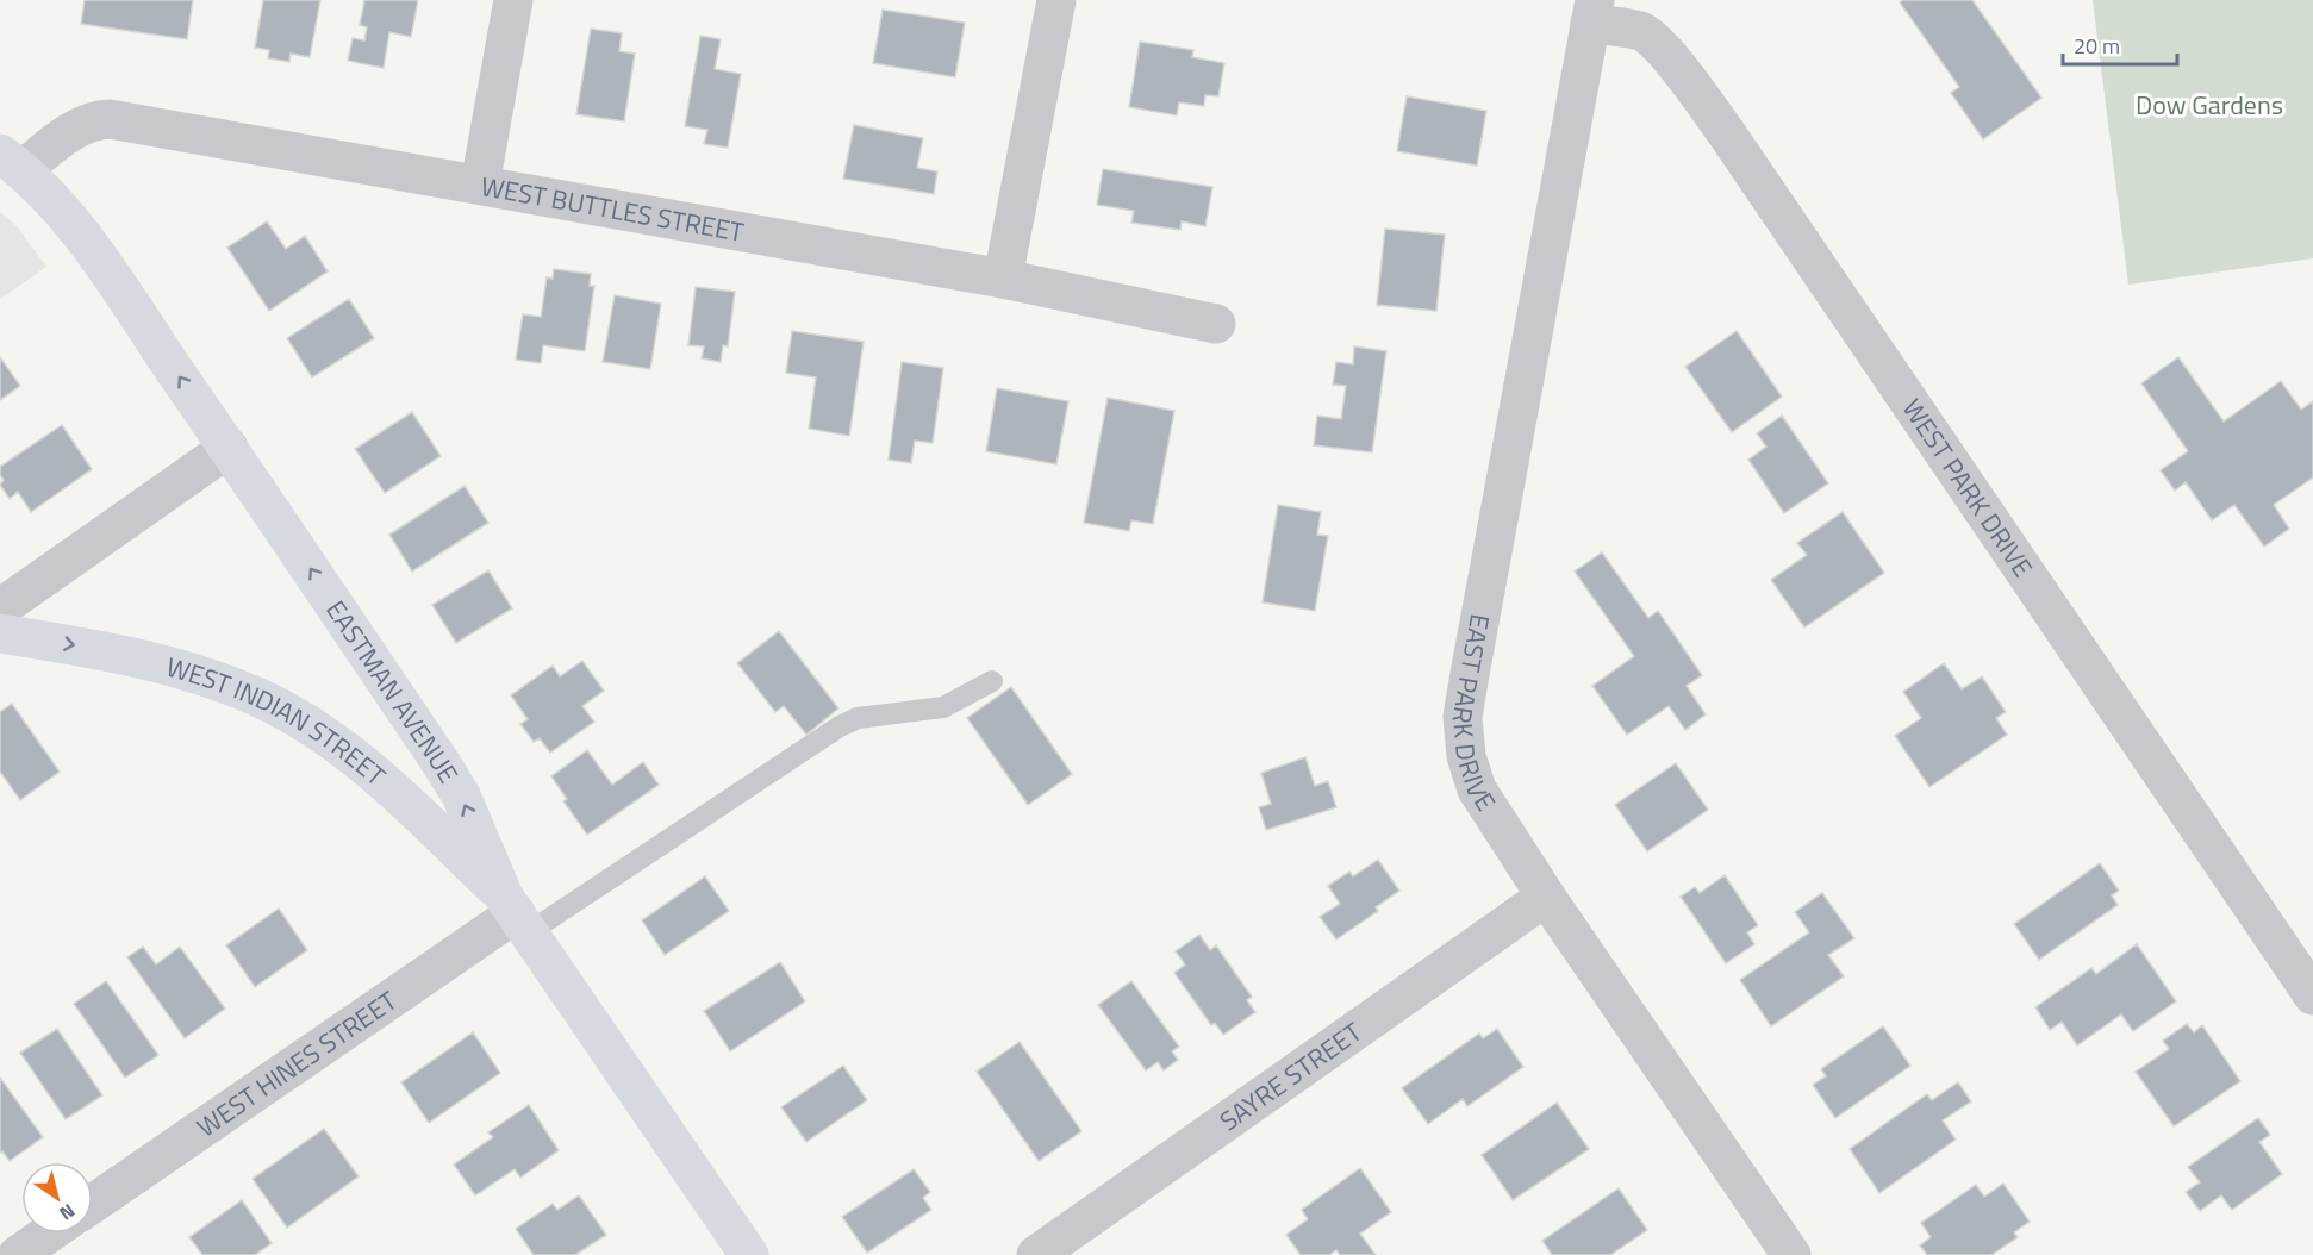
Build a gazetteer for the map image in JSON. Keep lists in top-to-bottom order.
{
  "streets": {
    "main road": ["EASTMAN AVENUE", "WEST INDIAN STREET"],
    "street": [
      "WEST BUTTLES STREET",
      "WEST PARK DRIVE",
      "EAST PARK DRIVE",
      "WEST HINES STREET",
      "SAYRE STREET"
    ]
  },
  "crossings": [
    ["WEST BUTTLES STREET", "EASTMAN AVENUE"],
    ["WEST PARK DRIVE", "EAST PARK DRIVE"],
    ["EASTMAN AVENUE", "WEST INDIAN STREET"],
    ["EASTMAN AVENUE", "WEST HINES STREET"],
    ["EAST PARK DRIVE", "SAYRE STREET"],
    ["WEST INDIAN STREET", "WEST HINES STREET"]
  ],
  "one_way": ["EASTMAN AVENUE", "WEST INDIAN STREET"],
  "parks": ["Dow Gardens"],
  "scale_bar": "20 m",
  "north": "bottom right"
}
